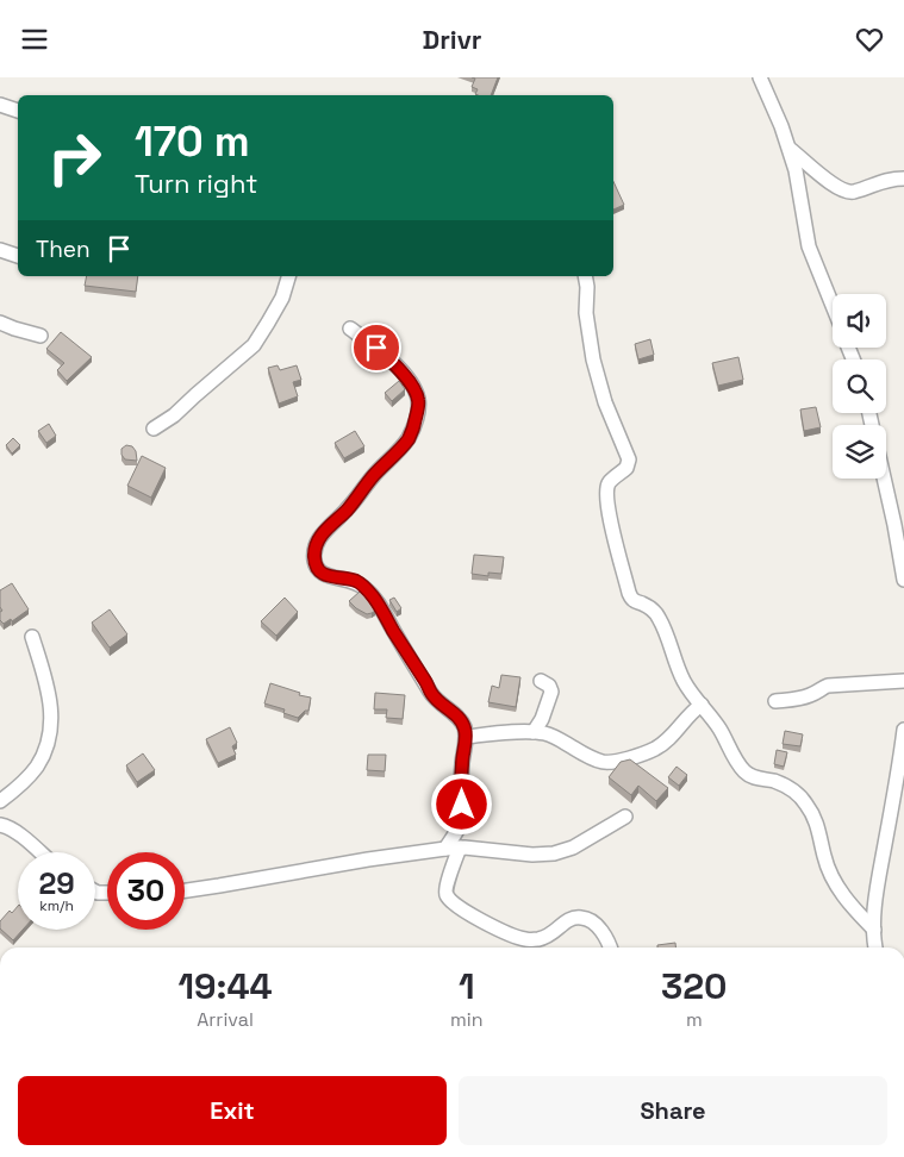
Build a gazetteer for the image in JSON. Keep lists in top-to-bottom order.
{
  "page": {
    "header": "Drivr",
    "turn": ["170 m", "Turn right"],
    "then": "Then",
    "speed": "29 km/h",
    "limit": "30",
    "eta": [
      "19:44",
      "Arrival",
      "1",
      "min",
      "320",
      "m"
    ],
    "buttons": ["Exit", "Share"]
  }
}
